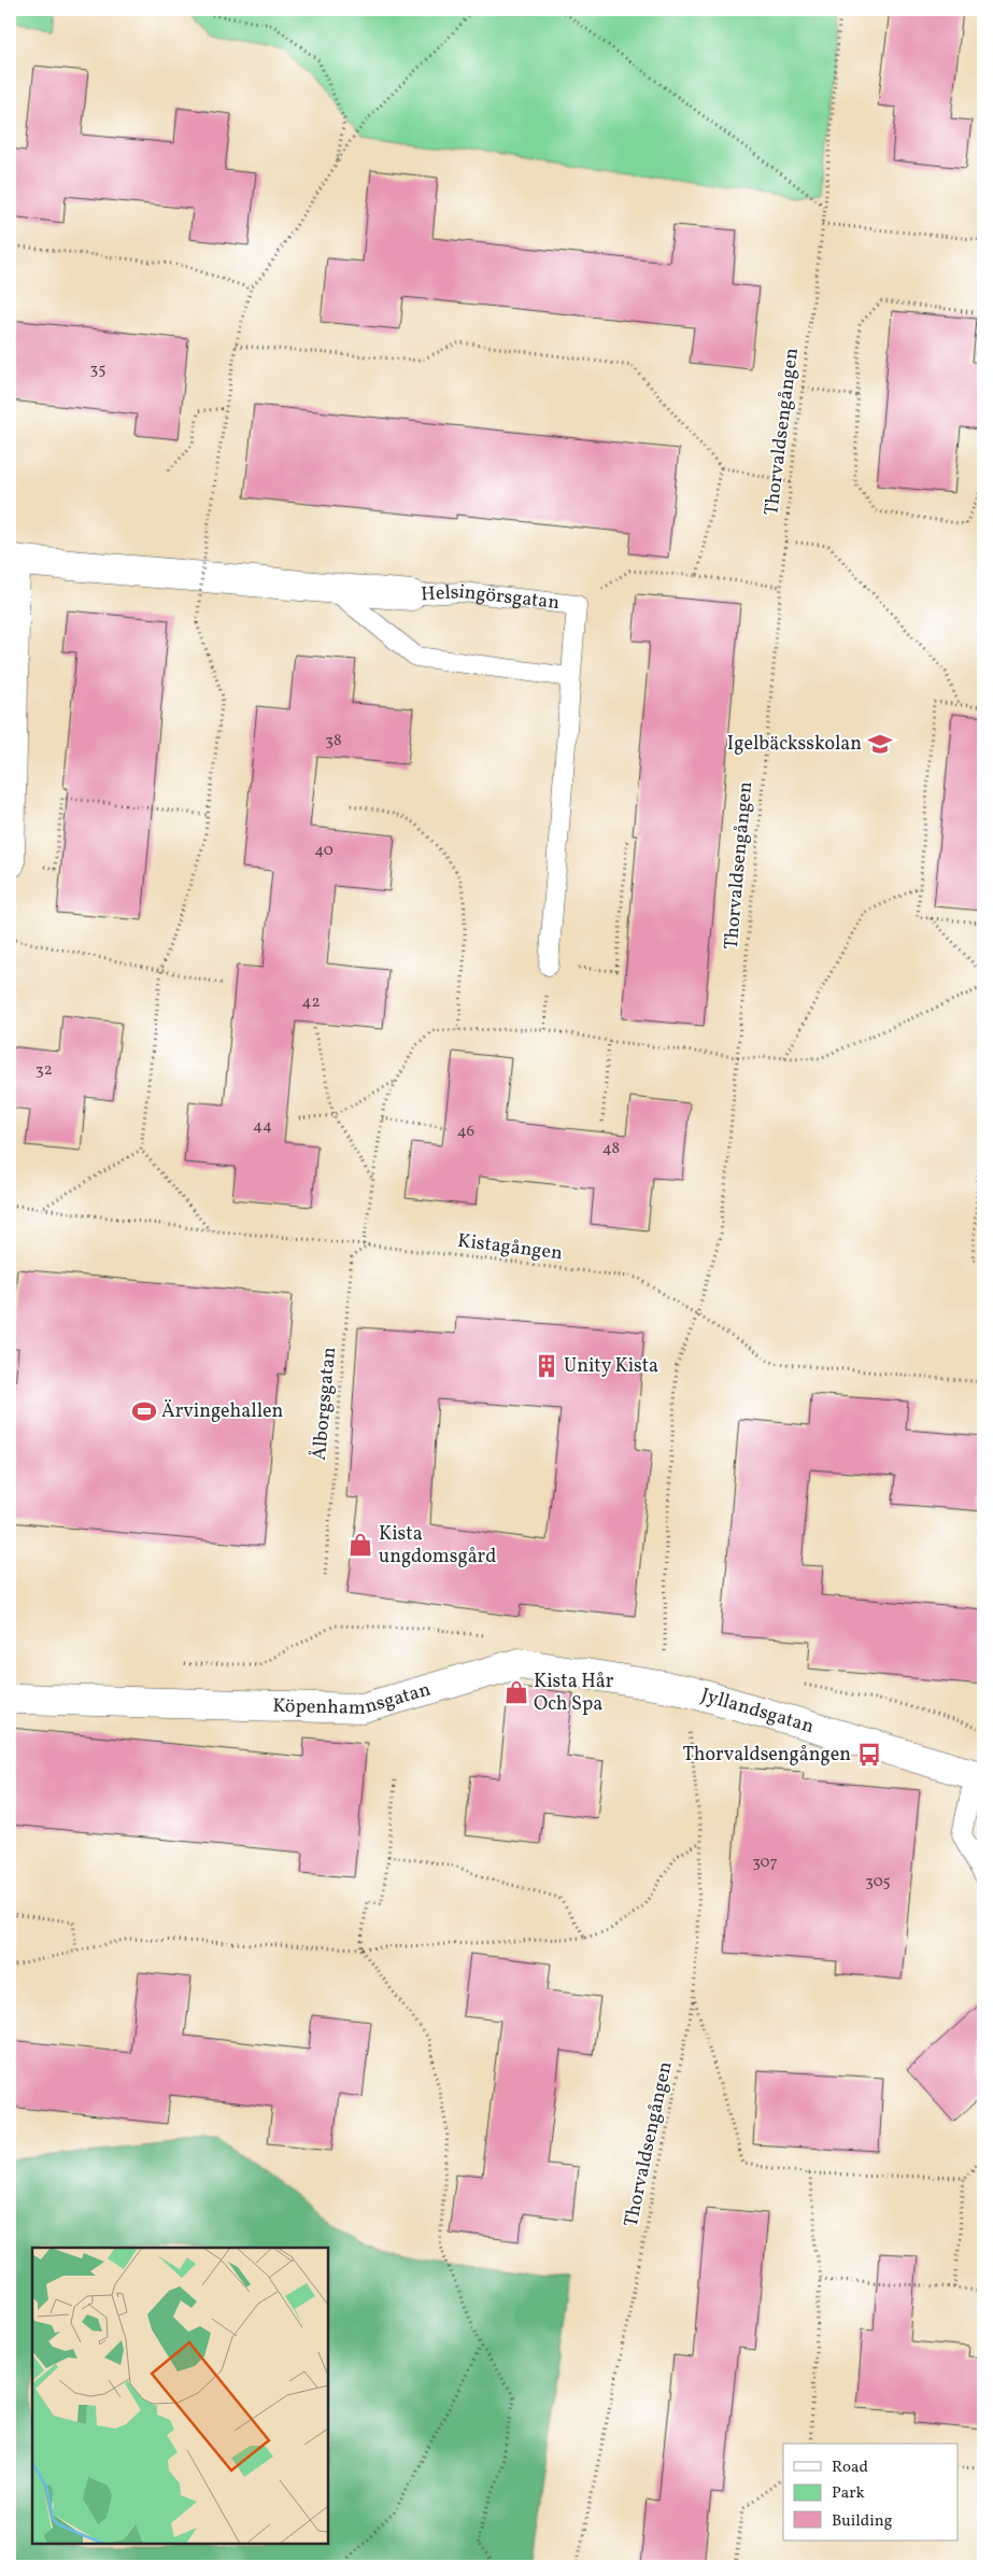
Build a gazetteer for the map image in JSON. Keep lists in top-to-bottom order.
{
  "streets": {
    "street": ["Helsingörsgatan", "Köpenhamnsgatan", "Jyllandsgatan"],
    "path": ["Thorvaldsengången", "Kistagången", "Ålborgsgatan"]
  },
  "crossings": [
    ["Thorvaldsengången", "Kistagången"],
    ["Thorvaldsengången", "Köpenhamnsgatan"],
    ["Thorvaldsengången", "Jyllandsgatan"],
    ["Kistagången", "Ålborgsgatan"],
    ["Köpenhamnsgatan", "Jyllandsgatan"]
  ],
  "places": {
    "school or university": ["Igelbäcksskolan"],
    "building": ["Unity Kista"],
    "sports": ["Ärvingehallen"],
    "shop": ["Kista ungdomsgård", "Kista Hår Och Spa"],
    "bus stop": ["Thorvaldsengången"]
  },
  "house_numbers": [
    "35",
    "38",
    "40",
    "42",
    "32",
    "44",
    "46",
    "48",
    "307",
    "305"
  ],
  "legend": ["Road", "Park", "Building"]
}
